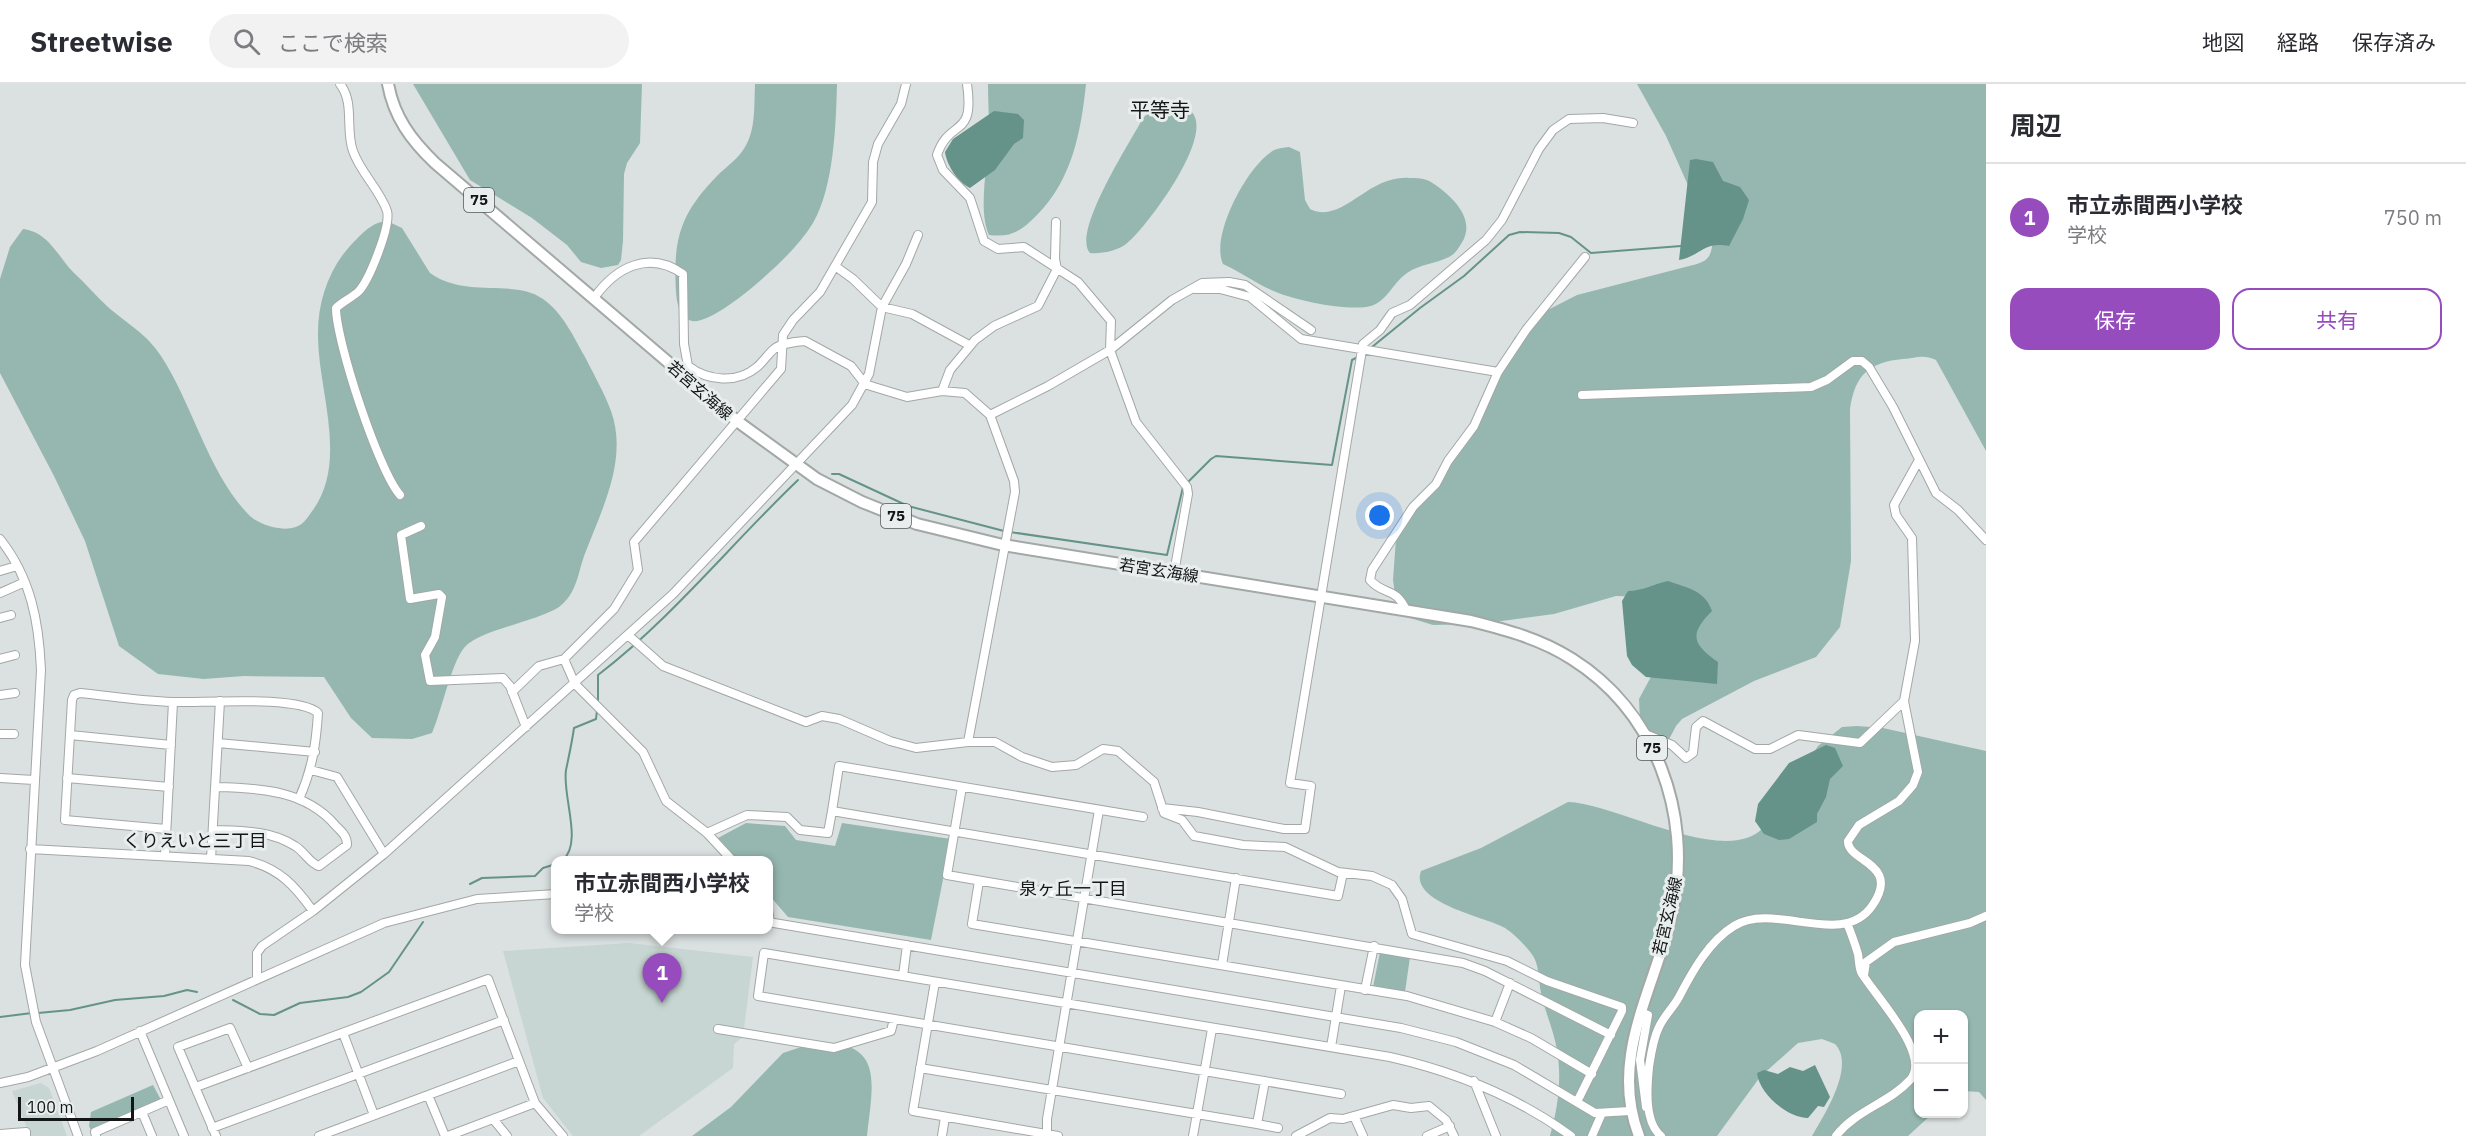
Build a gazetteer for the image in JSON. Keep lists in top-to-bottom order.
{
  "streets": {
    "main road": ["75", "若宮玄海線"]
  },
  "districts": ["平等寺", "くりえいと三丁目", "泉ヶ丘一丁目"],
  "scale_bar": "100 m",
  "page": {
    "header": "Streetwise",
    "search": "ここで検索",
    "nav": ["地図", "経路", "保存済み"],
    "heading": "周辺",
    "list": [
      {
        "mark": "1",
        "name": "市立赤間西小学校",
        "note": "学校",
        "value": "750 m"
      }
    ],
    "buttons": ["保存", "共有"],
    "popup": ["市立赤間西小学校", "学校"],
    "pins": "1",
    "map_buttons": ["+", "−"],
    "scale": "100 m"
  }
}
